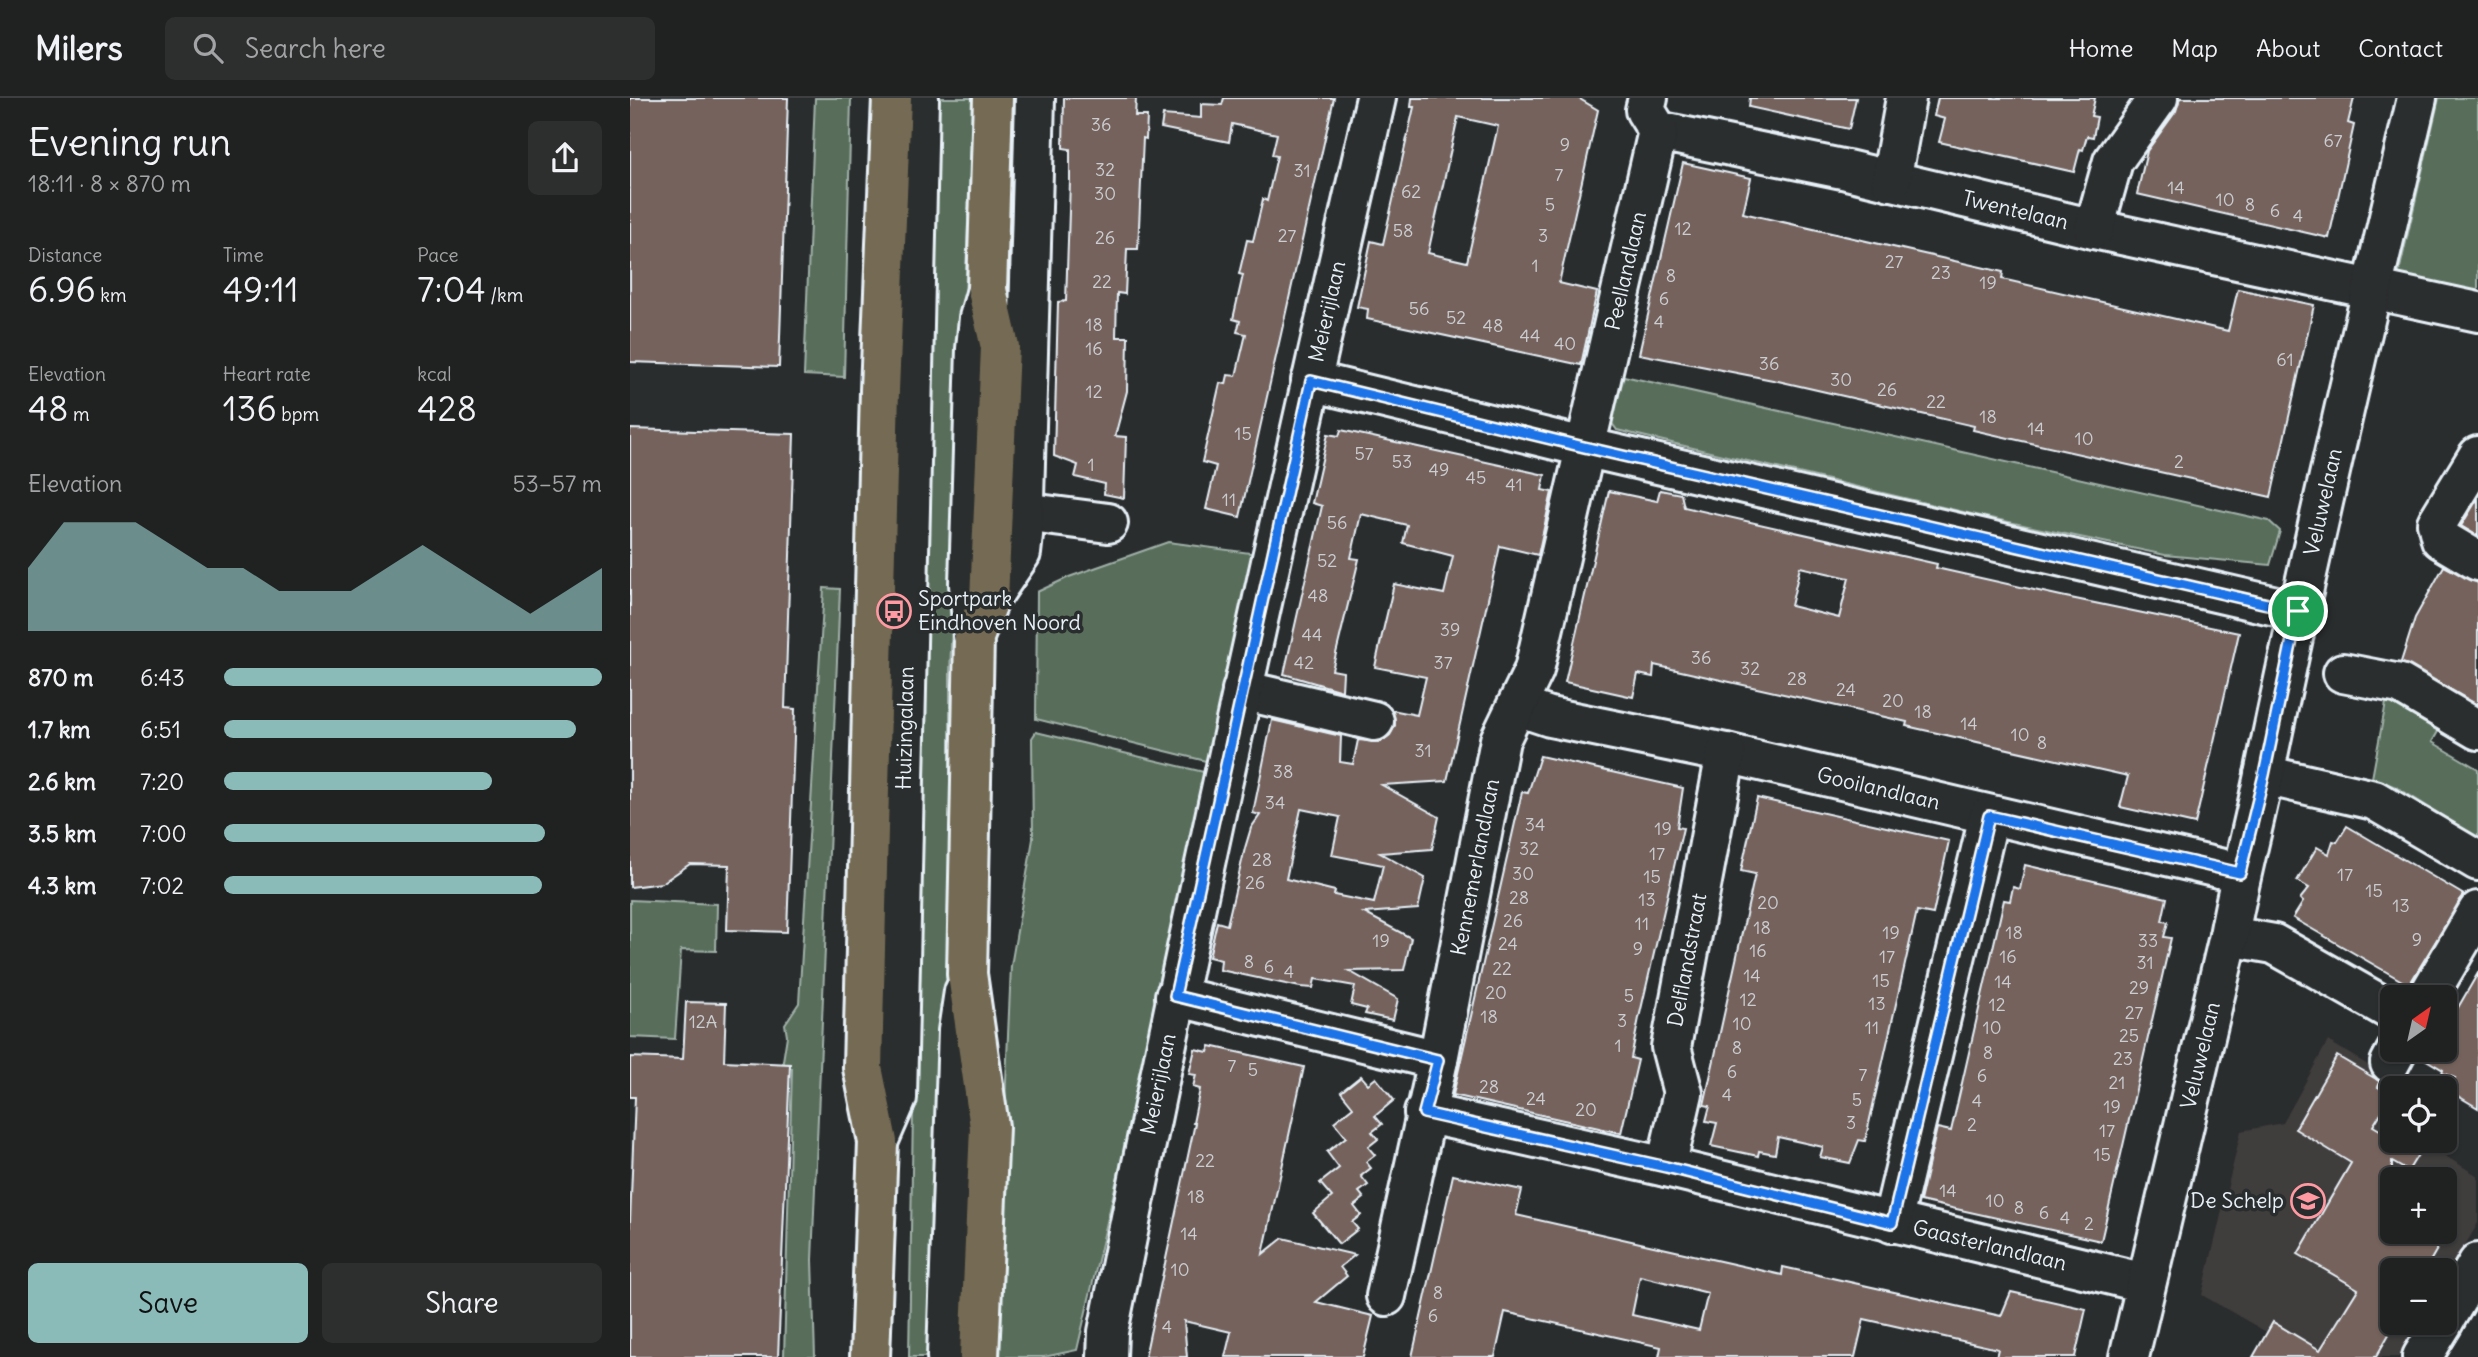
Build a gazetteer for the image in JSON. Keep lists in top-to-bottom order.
{
  "streets": {
    "main road": ["Huizingalaan"],
    "street": [
      "Twentelaan",
      "Peellandlaan",
      "Meierijlaan",
      "Veluwelaan",
      "Gooilandlaan",
      "Kennemerlandlaan",
      "Delflandstraat",
      "Gaasterlandlaan"
    ]
  },
  "crossings": [
    ["Twentelaan", "Peellandlaan"],
    ["Twentelaan", "Veluwelaan"],
    ["Peellandlaan", "Kennemerlandlaan"],
    ["Veluwelaan", "Gooilandlaan"],
    ["Veluwelaan", "Gaasterlandlaan"],
    ["Gooilandlaan", "Kennemerlandlaan"],
    ["Gooilandlaan", "Delflandstraat"],
    ["Kennemerlandlaan", "Gaasterlandlaan"],
    ["Delflandstraat", "Gaasterlandlaan"]
  ],
  "places": {
    "bus stop": ["Sportpark Eindhoven Noord"],
    "school or university": ["De Schelp"]
  },
  "house_numbers": [
    "36",
    "67",
    "9",
    "32",
    "31",
    "7",
    "14",
    "62",
    "30",
    "10",
    "5",
    "8",
    "6",
    "4",
    "12",
    "58",
    "27",
    "3",
    "26",
    "27",
    "1",
    "23",
    "8",
    "22",
    "19",
    "6",
    "56",
    "52",
    "4",
    "18",
    "48",
    "44",
    "40",
    "16",
    "61",
    "36",
    "30",
    "26",
    "12",
    "22",
    "18",
    "14",
    "15",
    "10",
    "57",
    "53",
    "2",
    "1",
    "49",
    "45",
    "41",
    "11",
    "56",
    "52",
    "48",
    "39",
    "44",
    "36",
    "42",
    "37",
    "32",
    "28",
    "24",
    "20",
    "18",
    "14",
    "10",
    "8",
    "31",
    "38",
    "34",
    "34",
    "19",
    "32",
    "17",
    "28",
    "30",
    "17",
    "15",
    "26",
    "15",
    "28",
    "13",
    "20",
    "13",
    "26",
    "11",
    "18",
    "19",
    "18",
    "9",
    "19",
    "33",
    "24",
    "9",
    "16",
    "17",
    "16",
    "8",
    "31",
    "6",
    "22",
    "4",
    "14",
    "15",
    "14",
    "29",
    "20",
    "5",
    "12",
    "13",
    "12",
    "27",
    "18",
    "3",
    "12A",
    "10",
    "11",
    "10",
    "25",
    "1",
    "8",
    "8",
    "23",
    "7",
    "5",
    "6",
    "7",
    "6",
    "21",
    "28",
    "4",
    "24",
    "5",
    "4",
    "19",
    "20",
    "3",
    "2",
    "17",
    "15",
    "22",
    "14",
    "18",
    "10",
    "8",
    "6",
    "4",
    "2",
    "14",
    "10",
    "8",
    "6",
    "4"
  ],
  "north": "top right",
  "page": {
    "header": "Milers",
    "search": "Search here",
    "nav": [
      "Home",
      "Map",
      "About",
      "Contact"
    ],
    "heading": ["Evening run", "18:11 · 8 × 870 m"],
    "stats": [
      ["Distance", "6.96 km"],
      ["Time", "49:11"],
      ["Pace", "7:04 /km"],
      ["Elevation", "48 m"],
      ["Heart rate", "136 bpm"],
      ["kcal", "428"]
    ],
    "chart": ["Elevation", "53–57 m"],
    "list": [
      {
        "name": "870 m",
        "note": "6:43"
      },
      {
        "name": "1.7 km",
        "note": "6:51"
      },
      {
        "name": "2.6 km",
        "note": "7:20"
      },
      {
        "name": "3.5 km",
        "note": "7:00"
      },
      {
        "name": "4.3 km",
        "note": "7:02"
      }
    ],
    "map_buttons": ["+", "−"],
    "buttons": ["Save", "Share"]
  }
}
